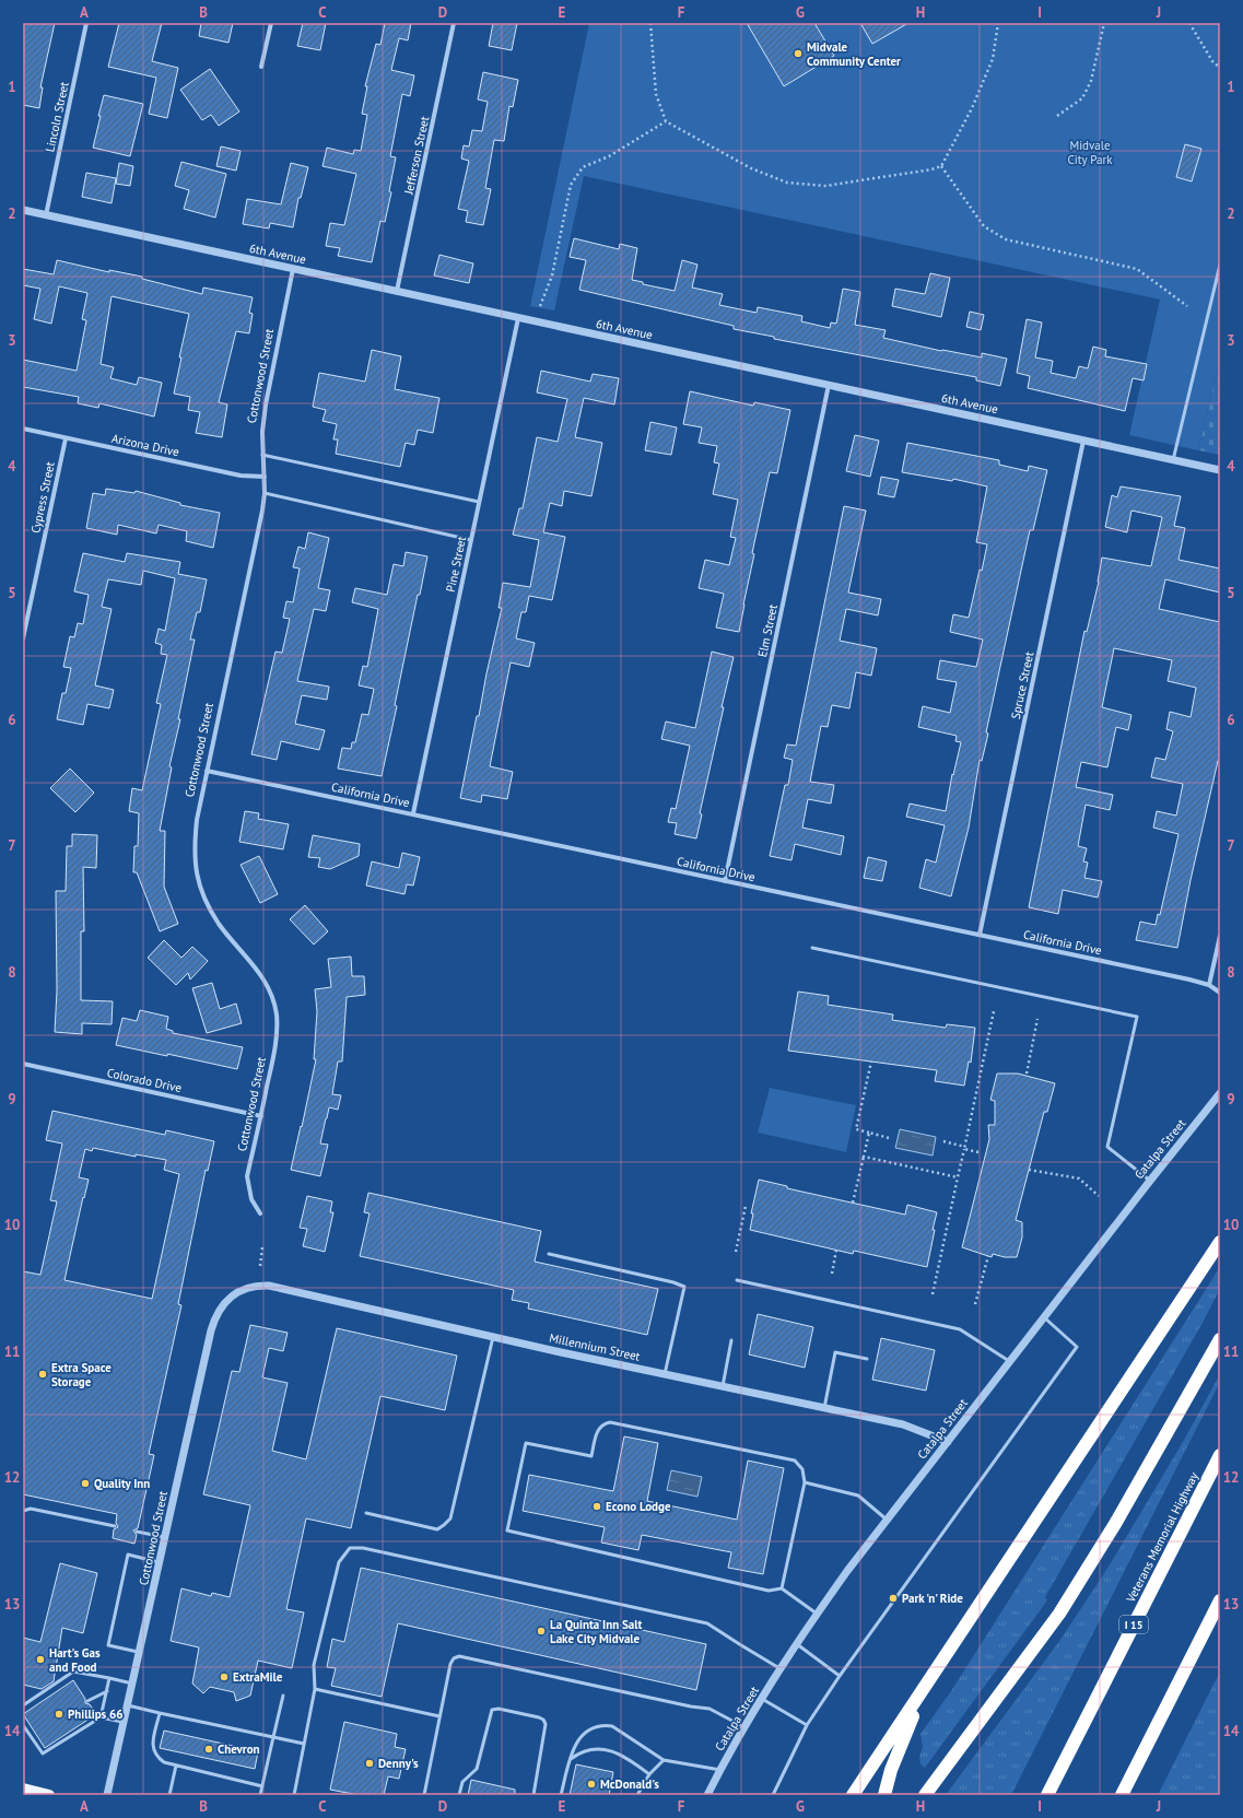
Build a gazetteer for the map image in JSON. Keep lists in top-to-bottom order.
{
  "streets": {
    "highway": ["Veterans Memorial Highway", "I 15"],
    "street": [
      "Lincoln Street",
      "Jefferson Street",
      "6th Avenue",
      "Cottonwood Street",
      "Arizona Drive",
      "Cypress Street",
      "Pine Street",
      "Elm Street",
      "Spruce Street",
      "California Drive",
      "Colorado Drive",
      "Catalpa Street",
      "Millennium Street"
    ]
  },
  "crossings": [
    ["Lincoln Street", "6th Avenue"],
    ["Jefferson Street", "6th Avenue"],
    ["6th Avenue", "Cottonwood Street"],
    ["6th Avenue", "Pine Street"],
    ["6th Avenue", "Elm Street"],
    ["6th Avenue", "Spruce Street"],
    ["Cottonwood Street", "Arizona Drive"],
    ["Cottonwood Street", "California Drive"],
    ["Cottonwood Street", "Colorado Drive"],
    ["Cottonwood Street", "Millennium Street"],
    ["Arizona Drive", "Cypress Street"],
    ["Pine Street", "California Drive"],
    ["Elm Street", "California Drive"],
    ["Spruce Street", "California Drive"],
    ["Catalpa Street", "Millennium Street"]
  ],
  "parks": ["Midvale City Park"],
  "places": [
    "Midvale Community Center",
    "Extra Space Storage",
    "Quality Inn",
    "Econo Lodge",
    "Park 'n' Ride",
    "La Quinta Inn Salt Lake City Midvale",
    "Hart's Gas and Food",
    "ExtraMile",
    "Phillips 66",
    "Chevron",
    "Denny's",
    "McDonald's"
  ],
  "grid": {
    "columns": [
      "A",
      "B",
      "C",
      "D",
      "E",
      "F",
      "G",
      "H",
      "I",
      "J"
    ],
    "rows": [
      "1",
      "2",
      "3",
      "4",
      "5",
      "6",
      "7",
      "8",
      "9",
      "10",
      "11",
      "12",
      "13",
      "14"
    ]
  }
}
